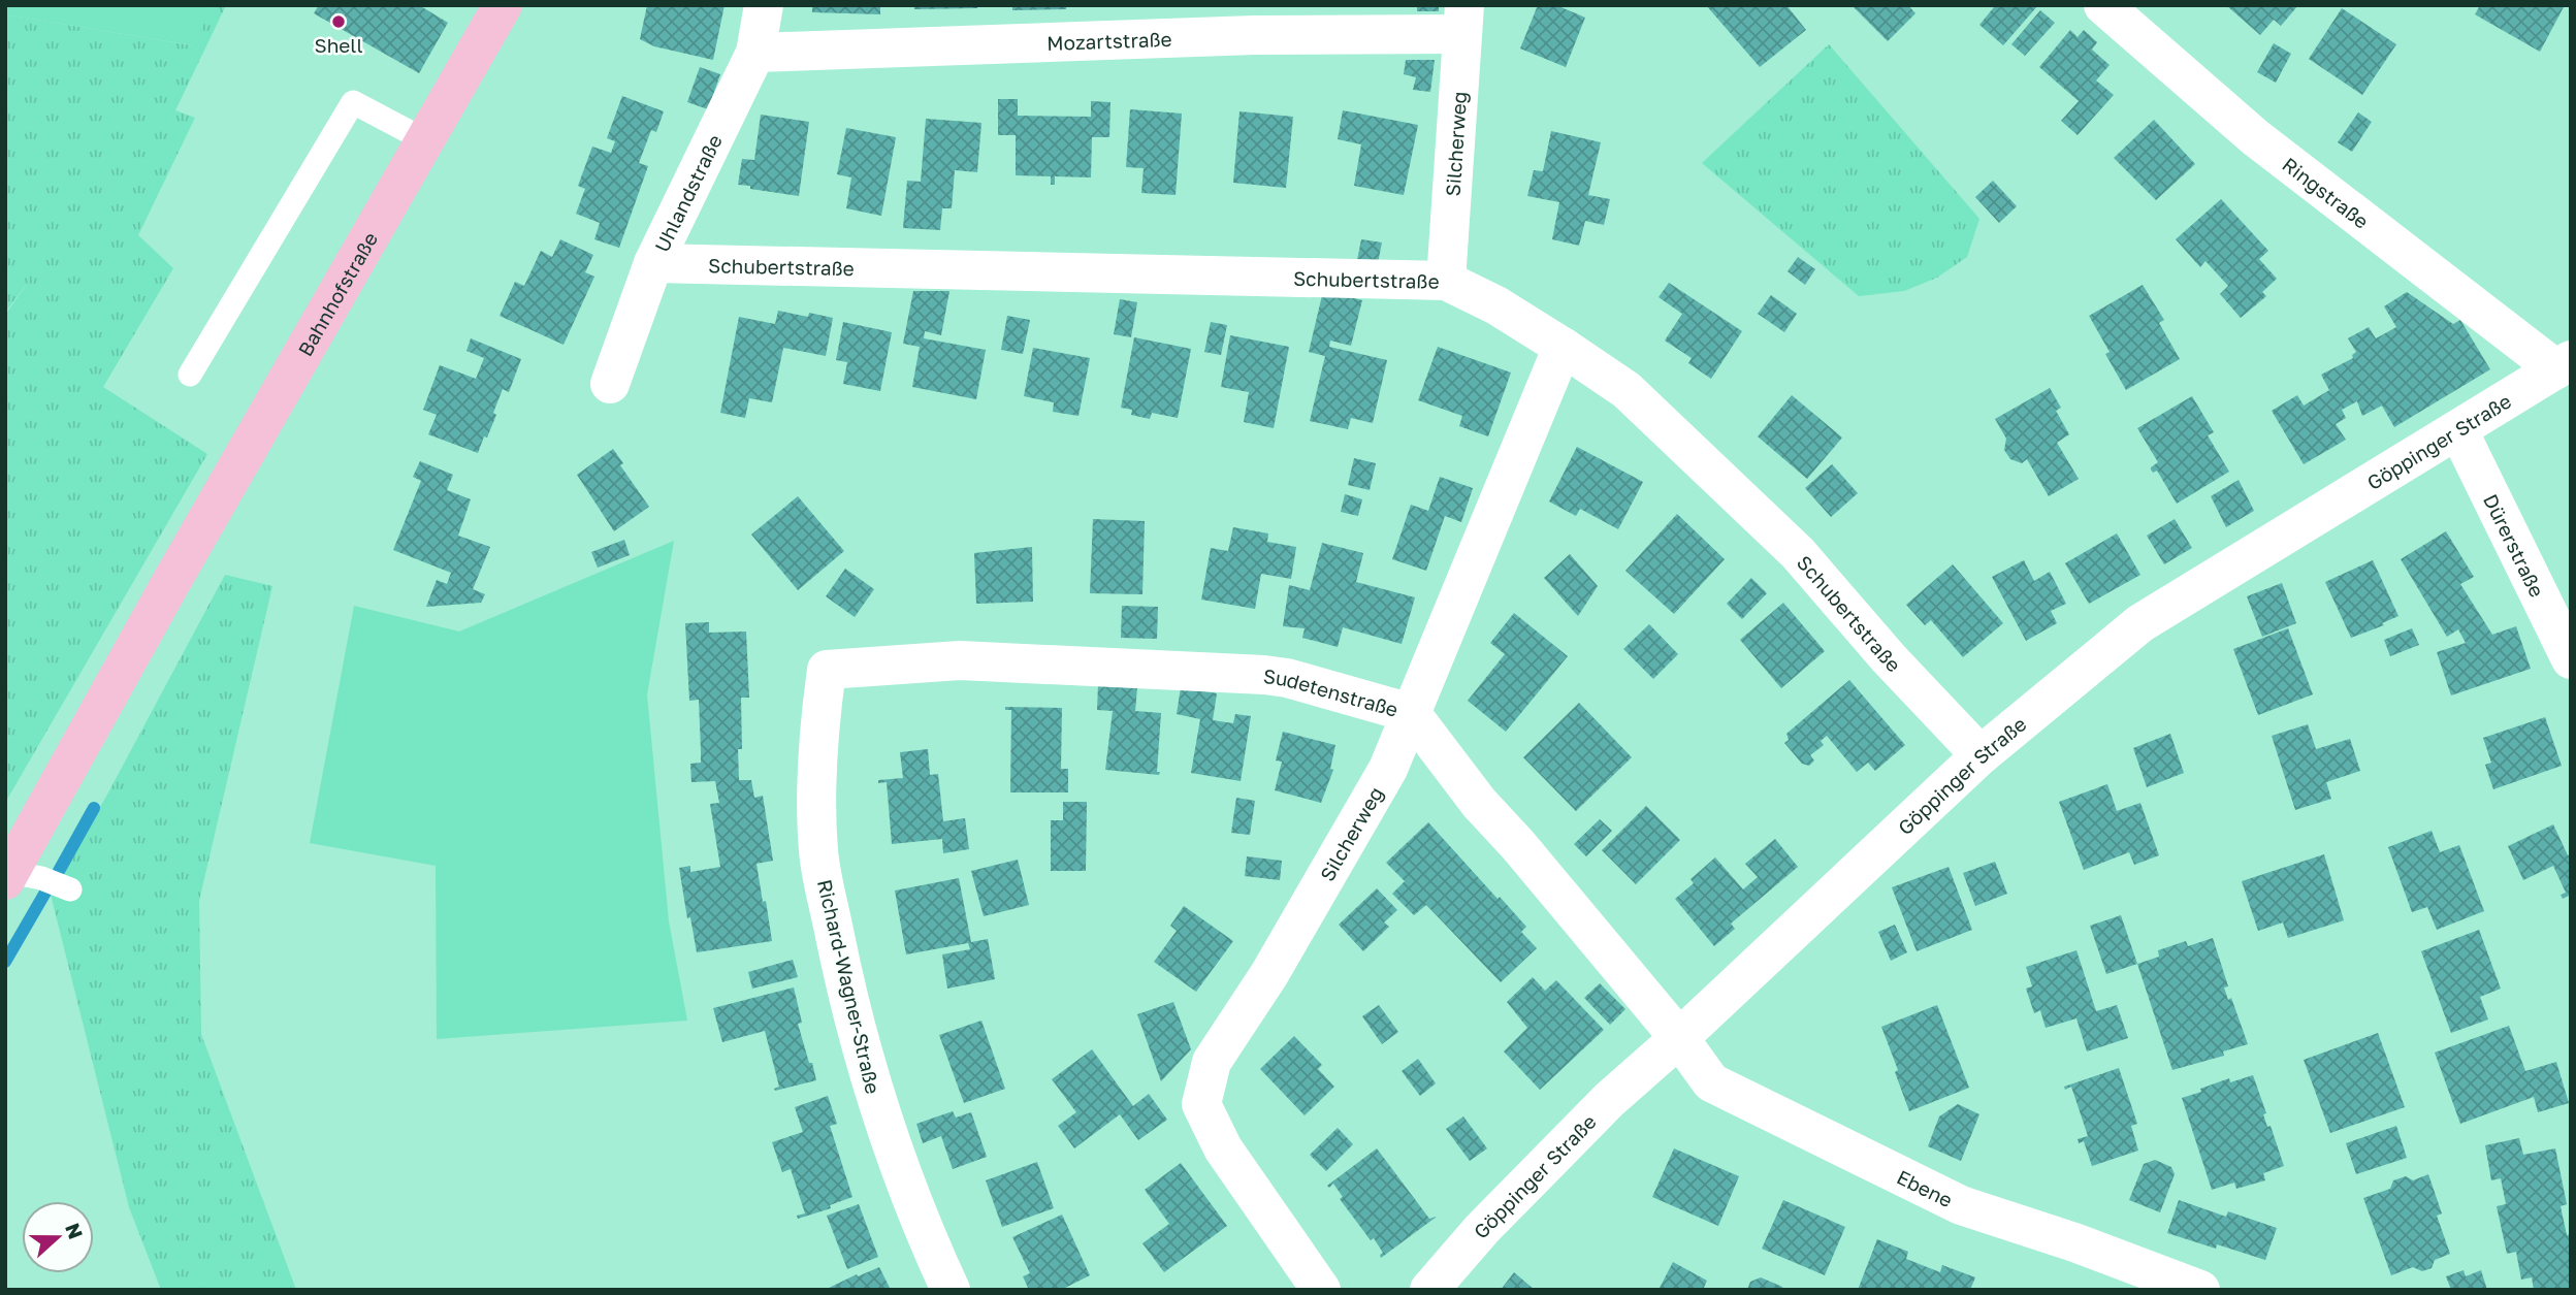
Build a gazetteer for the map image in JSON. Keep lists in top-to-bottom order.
{
  "streets": {
    "main road": ["Bahnhofstraße"],
    "street": [
      "Mozartstraße",
      "Silcherweg",
      "Ringstraße",
      "Uhlandstraße",
      "Schubertstraße",
      "Göppinger Straße",
      "Dürerstraße",
      "Sudetenstraße",
      "Richard-Wagner-Straße",
      "Ebene"
    ]
  },
  "crossings": [
    ["Mozartstraße", "Silcherweg"],
    ["Mozartstraße", "Uhlandstraße"],
    ["Silcherweg", "Schubertstraße"],
    ["Silcherweg", "Sudetenstraße"],
    ["Ringstraße", "Göppinger Straße"],
    ["Uhlandstraße", "Schubertstraße"],
    ["Schubertstraße", "Göppinger Straße"],
    ["Göppinger Straße", "Dürerstraße"],
    ["Göppinger Straße", "Sudetenstraße"],
    ["Göppinger Straße", "Ebene"],
    ["Sudetenstraße", "Richard-Wagner-Straße"],
    ["Sudetenstraße", "Ebene"]
  ],
  "places": ["Shell"],
  "north": "right"
}
